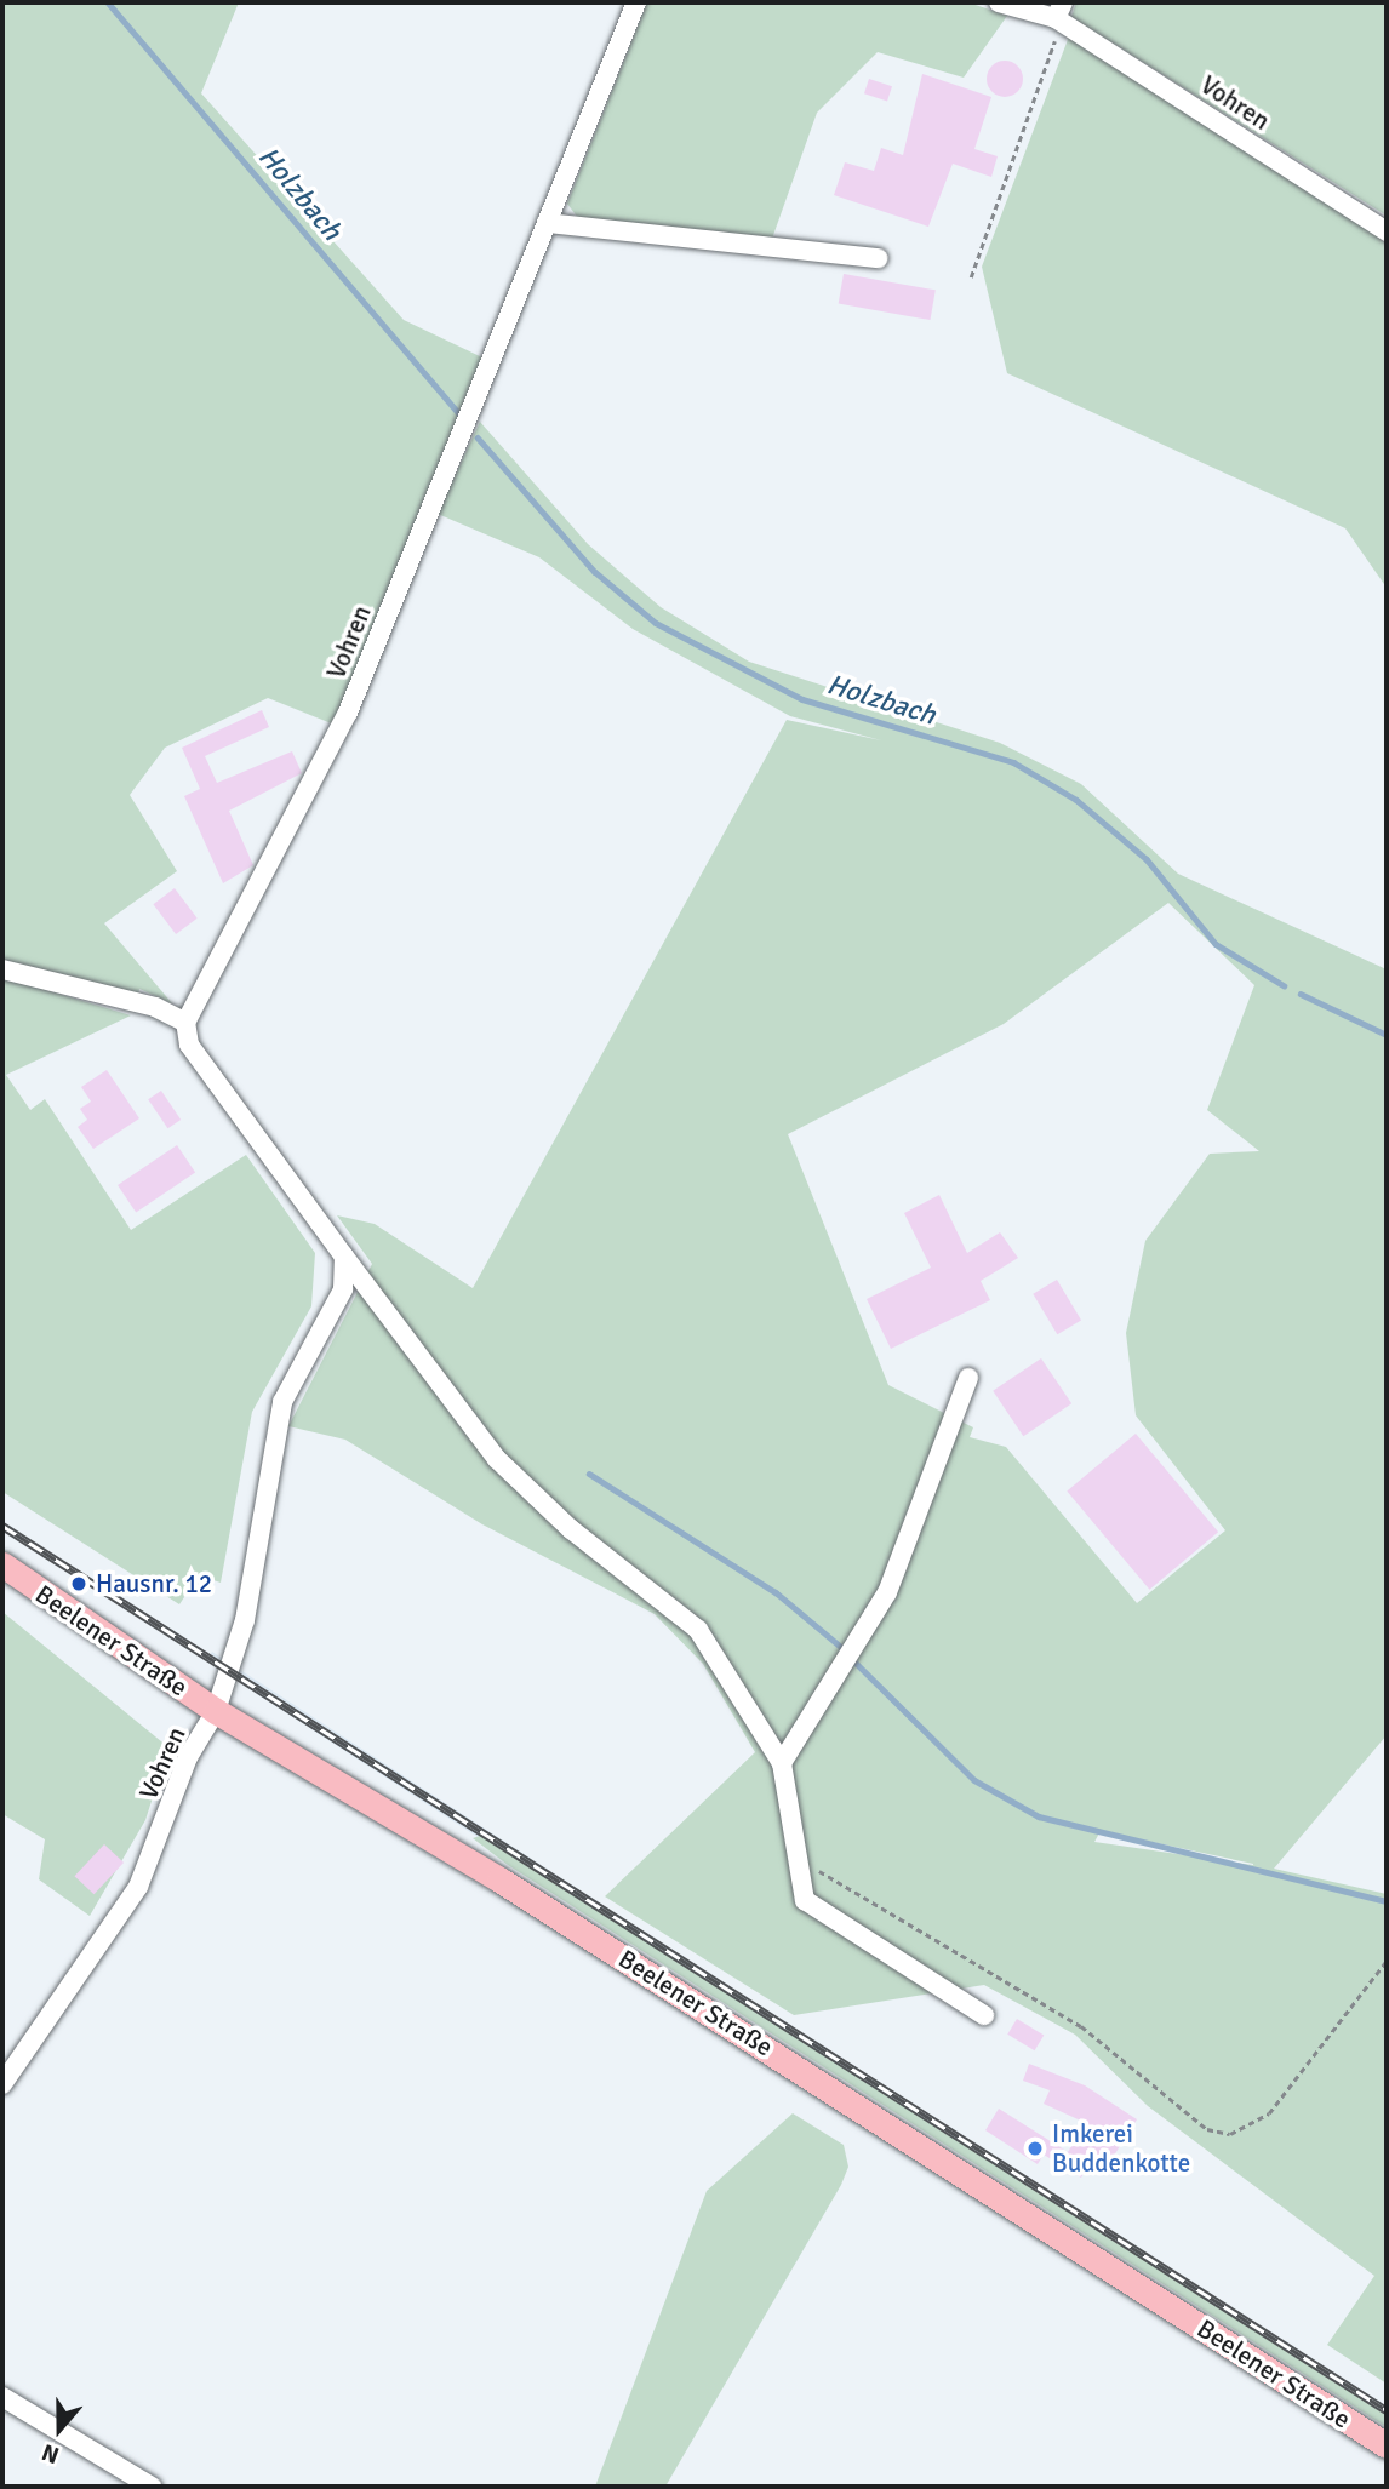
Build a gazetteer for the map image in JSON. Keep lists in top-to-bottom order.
{
  "streets": {
    "main road": ["Beelener Straße"],
    "street": ["Vohren"]
  },
  "crossings": [
    ["Vohren", "Beelener Straße"]
  ],
  "water": ["Holzbach"],
  "places": ["Hausnr. 12", "Imkerei Buddenkotte"],
  "north": "bottom"
}
